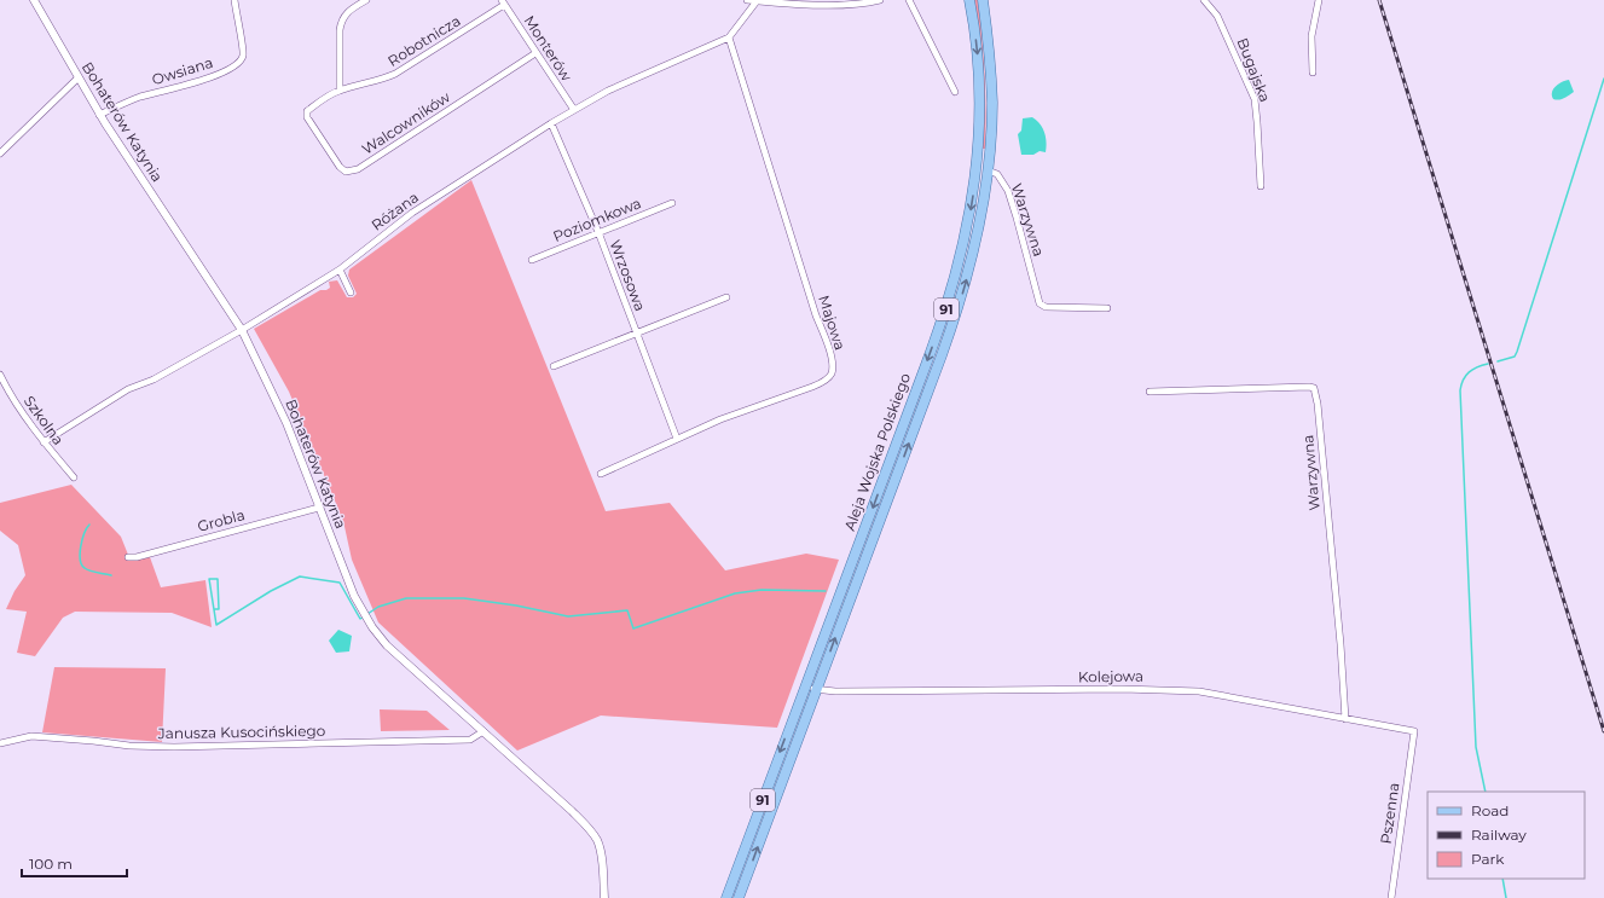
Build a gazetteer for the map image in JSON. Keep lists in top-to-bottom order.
{
  "streets": {
    "main road": ["91", "Aleja Wojska Polskiego"],
    "street": [
      "Robotnicza",
      "Monterów",
      "Bugajska",
      "Owsiana",
      "Bohaterów Katynia",
      "Walcowników",
      "Różana",
      "Poziomkowa",
      "Warzywna",
      "Wrzosowa",
      "Majowa",
      "Szkolna",
      "Grobla",
      "Kolejowa",
      "Janusza Kusocińskiego",
      "Pszenna"
    ]
  },
  "crossings": [
    ["Robotnicza", "Monterów"],
    ["Robotnicza", "Walcowników"],
    ["Monterów", "Walcowników"],
    ["Monterów", "Różana"],
    ["Owsiana", "Bohaterów Katynia"],
    ["Bohaterów Katynia", "Różana"],
    ["Bohaterów Katynia", "Grobla"],
    ["Bohaterów Katynia", "Janusza Kusocińskiego"],
    ["Różana", "Wrzosowa"],
    ["Różana", "Majowa"],
    ["Różana", "Szkolna"],
    ["Poziomkowa", "Wrzosowa"],
    ["Warzywna", "Aleja Wojska Polskiego"],
    ["Warzywna", "Kolejowa"],
    ["Wrzosowa", "Majowa"],
    ["Aleja Wojska Polskiego", "Kolejowa"],
    ["Kolejowa", "Pszenna"]
  ],
  "legend": ["Road", "Railway", "Park"],
  "scale_bar": "100 m"
}
